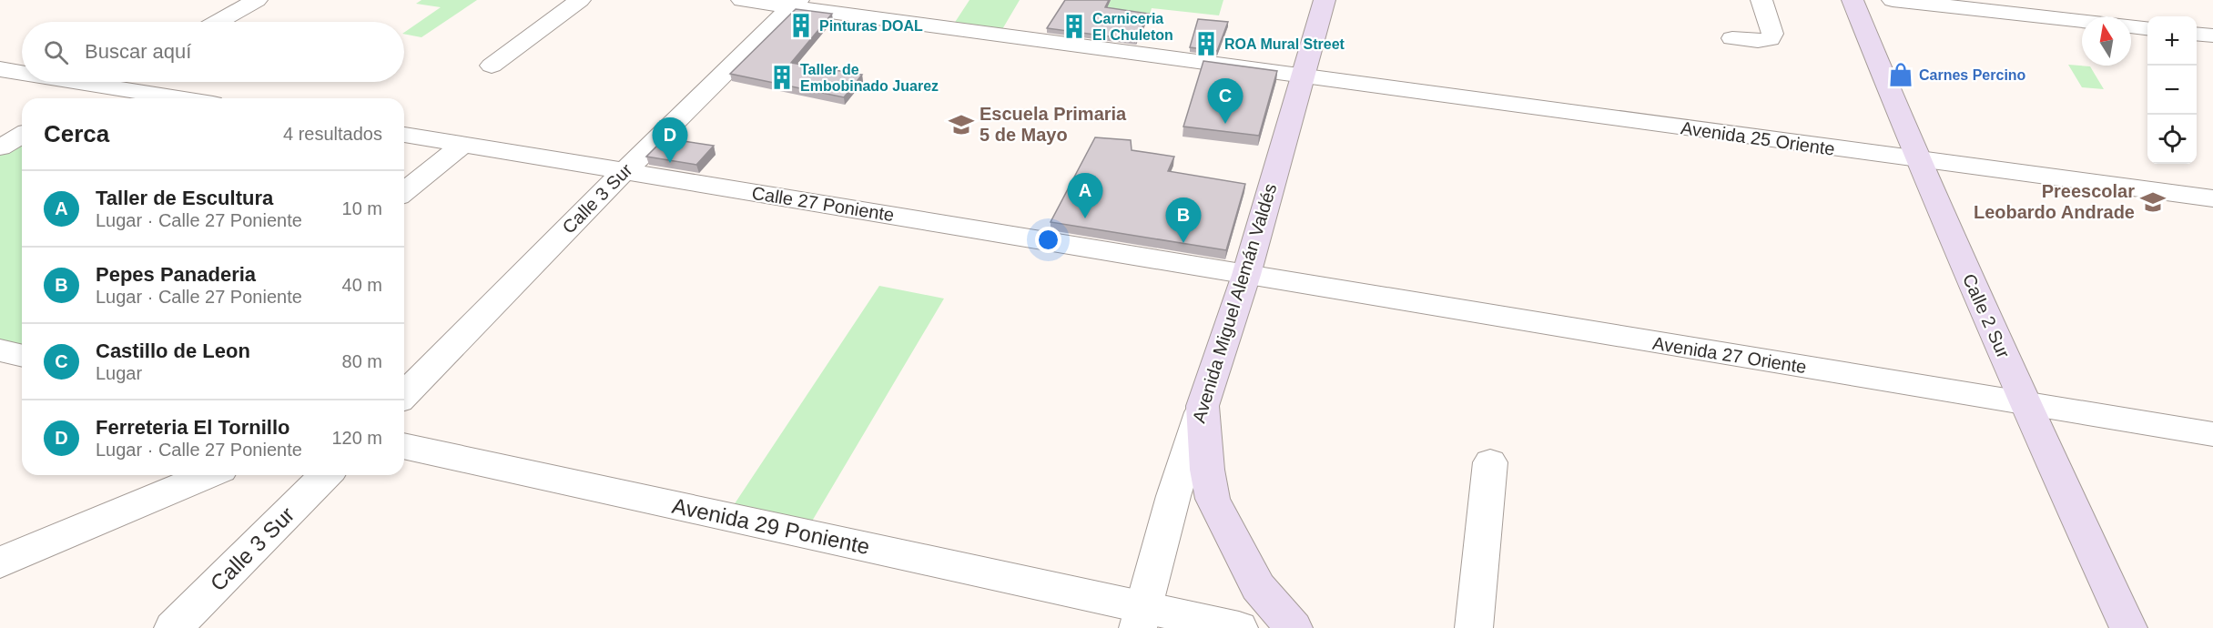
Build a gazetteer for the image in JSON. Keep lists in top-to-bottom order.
{
  "streets": {
    "main road": ["Avenida Miguel Alemán Valdés", "Calle 2 Sur"],
    "street": [
      "Avenida 25 Oriente",
      "Calle 3 Sur",
      "Calle 27 Poniente",
      "Avenida 27 Oriente",
      "Avenida 29 Poniente"
    ]
  },
  "crossings": [
    ["Avenida 25 Oriente", "Calle 3 Sur"],
    ["Avenida 25 Oriente", "Avenida Miguel Alemán Valdés"],
    ["Avenida 25 Oriente", "Calle 2 Sur"],
    ["Calle 3 Sur", "Calle 27 Poniente"],
    ["Calle 27 Poniente", "Avenida Miguel Alemán Valdés"],
    ["Calle 27 Poniente", "Avenida 27 Oriente"],
    ["Avenida Miguel Alemán Valdés", "Avenida 27 Oriente"],
    ["Avenida Miguel Alemán Valdés", "Avenida 29 Poniente"],
    ["Calle 2 Sur", "Avenida 27 Oriente"]
  ],
  "places": {
    "building": [
      "Pinturas DOAL",
      "Carniceria El Chuleton",
      "ROA Mural Street",
      "Taller de Embobinado Juarez"
    ],
    "shop": ["Carnes Percino"],
    "school or university": ["Escuela Primaria 5 de Mayo", "Preescolar Leobardo Andrade"]
  },
  "north": "top",
  "page": {
    "map_buttons": ["+", "−"],
    "search": "Buscar aquí",
    "pins": [
      "C",
      "D",
      "A",
      "B"
    ],
    "heading": ["Cerca", "4 resultados"],
    "list": [
      {
        "mark": "A",
        "name": "Taller de Escultura",
        "note": "Lugar · Calle 27 Poniente",
        "value": "10 m"
      },
      {
        "mark": "B",
        "name": "Pepes Panaderia",
        "note": "Lugar · Calle 27 Poniente",
        "value": "40 m"
      },
      {
        "mark": "C",
        "name": "Castillo de Leon",
        "note": "Lugar",
        "value": "80 m"
      },
      {
        "mark": "D",
        "name": "Ferreteria El Tornillo",
        "note": "Lugar · Calle 27 Poniente",
        "value": "120 m"
      }
    ]
  }
}
